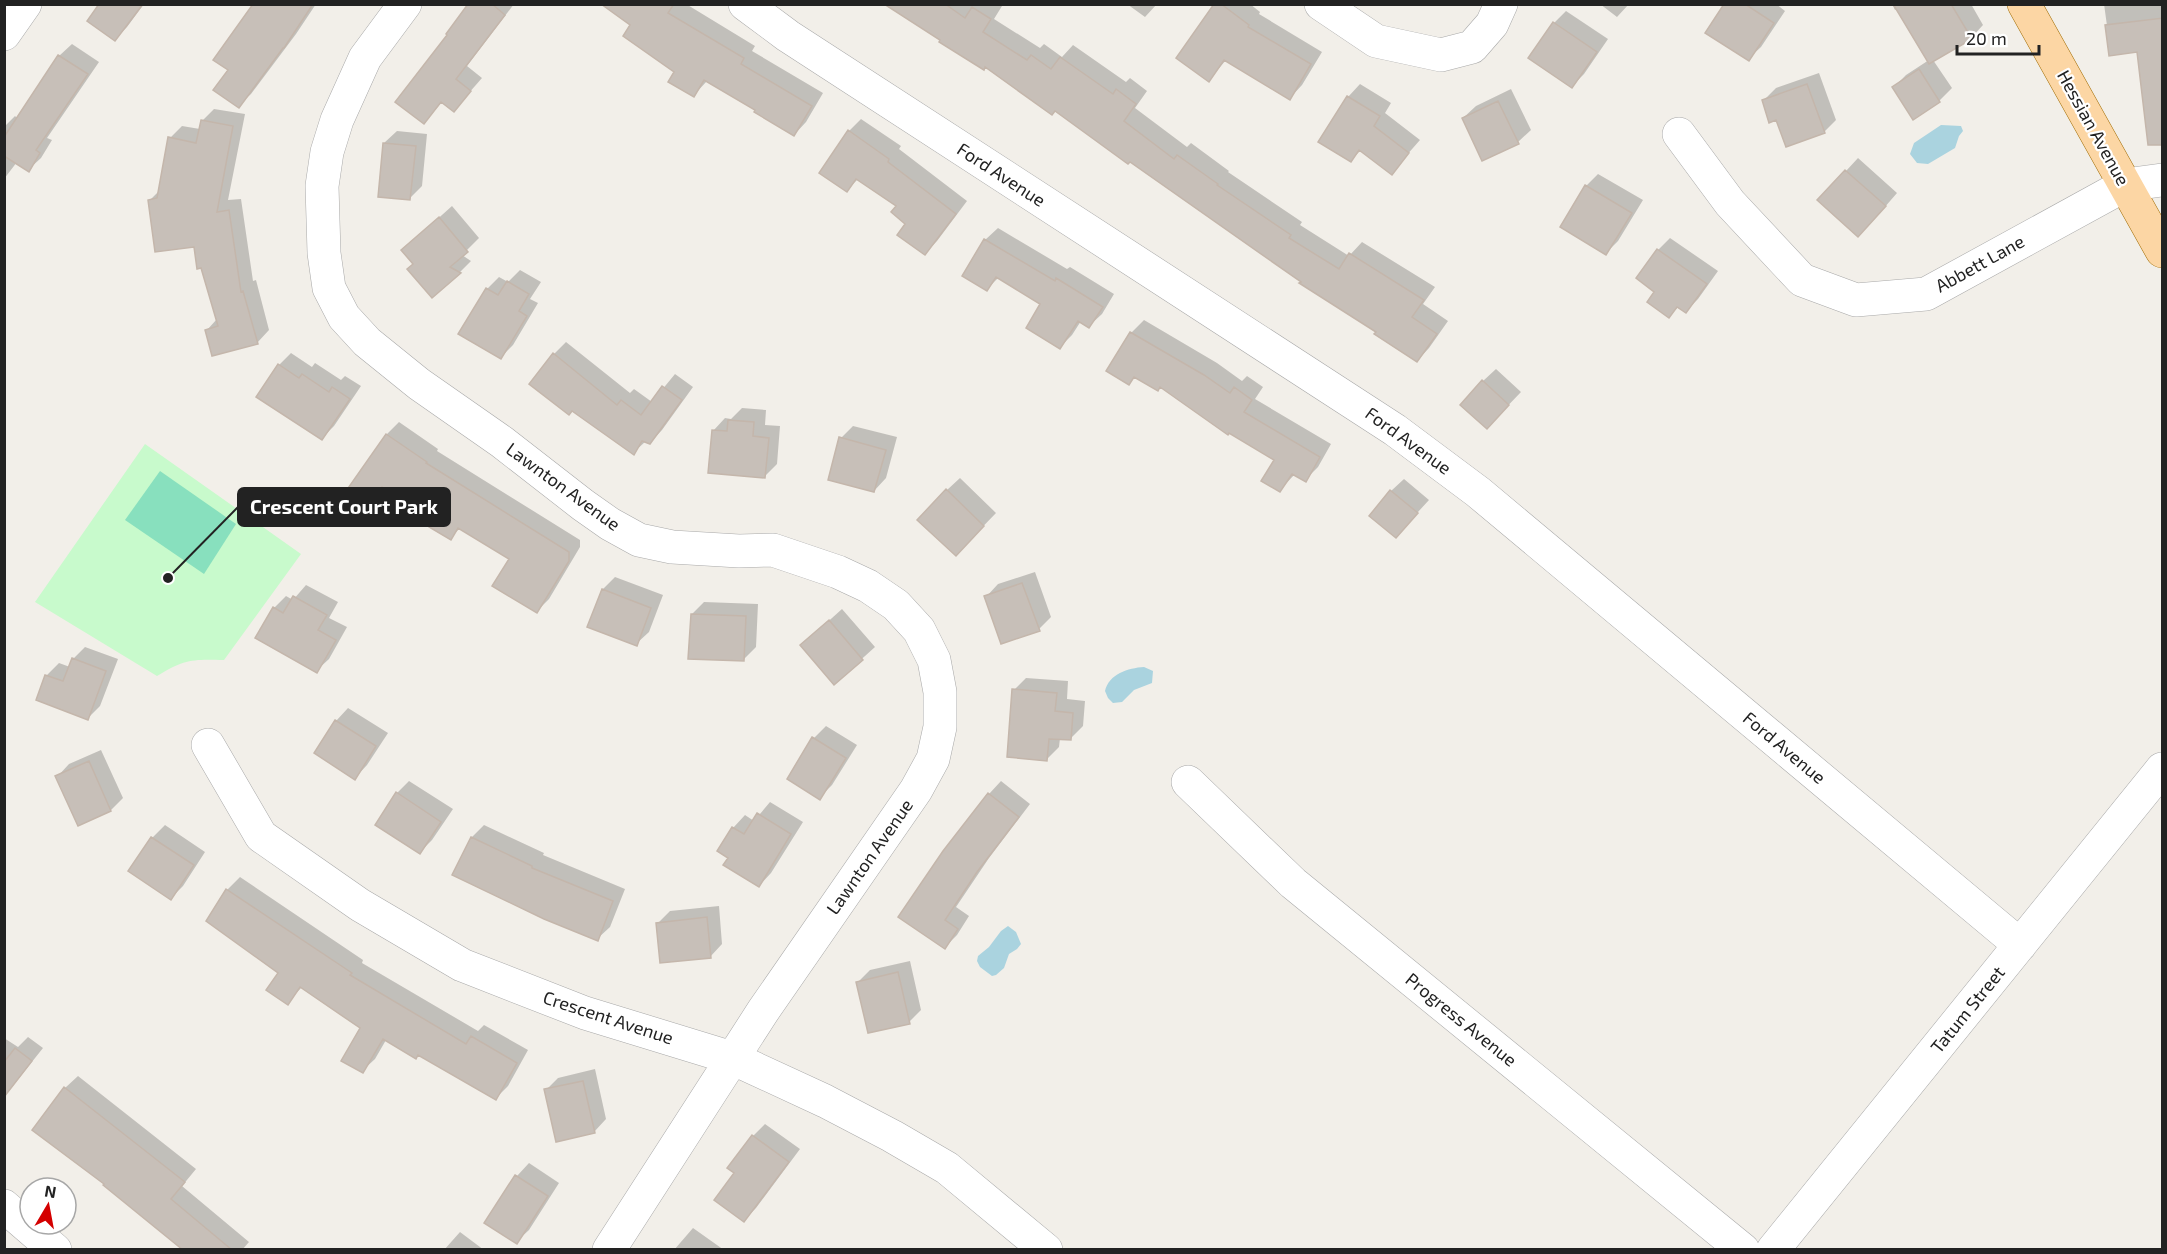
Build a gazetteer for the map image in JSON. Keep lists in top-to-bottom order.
{
  "streets": {
    "main road": ["Hessian Avenue"],
    "street": [
      "Ford Avenue",
      "Abbett Lane",
      "Lawnton Avenue",
      "Tatum Street",
      "Crescent Avenue",
      "Progress Avenue"
    ]
  },
  "crossings": [
    ["Hessian Avenue", "Abbett Lane"],
    ["Ford Avenue", "Tatum Street"],
    ["Lawnton Avenue", "Crescent Avenue"]
  ],
  "places": ["Crescent Court Park"],
  "scale_bar": "20 m",
  "north": "top"
}
